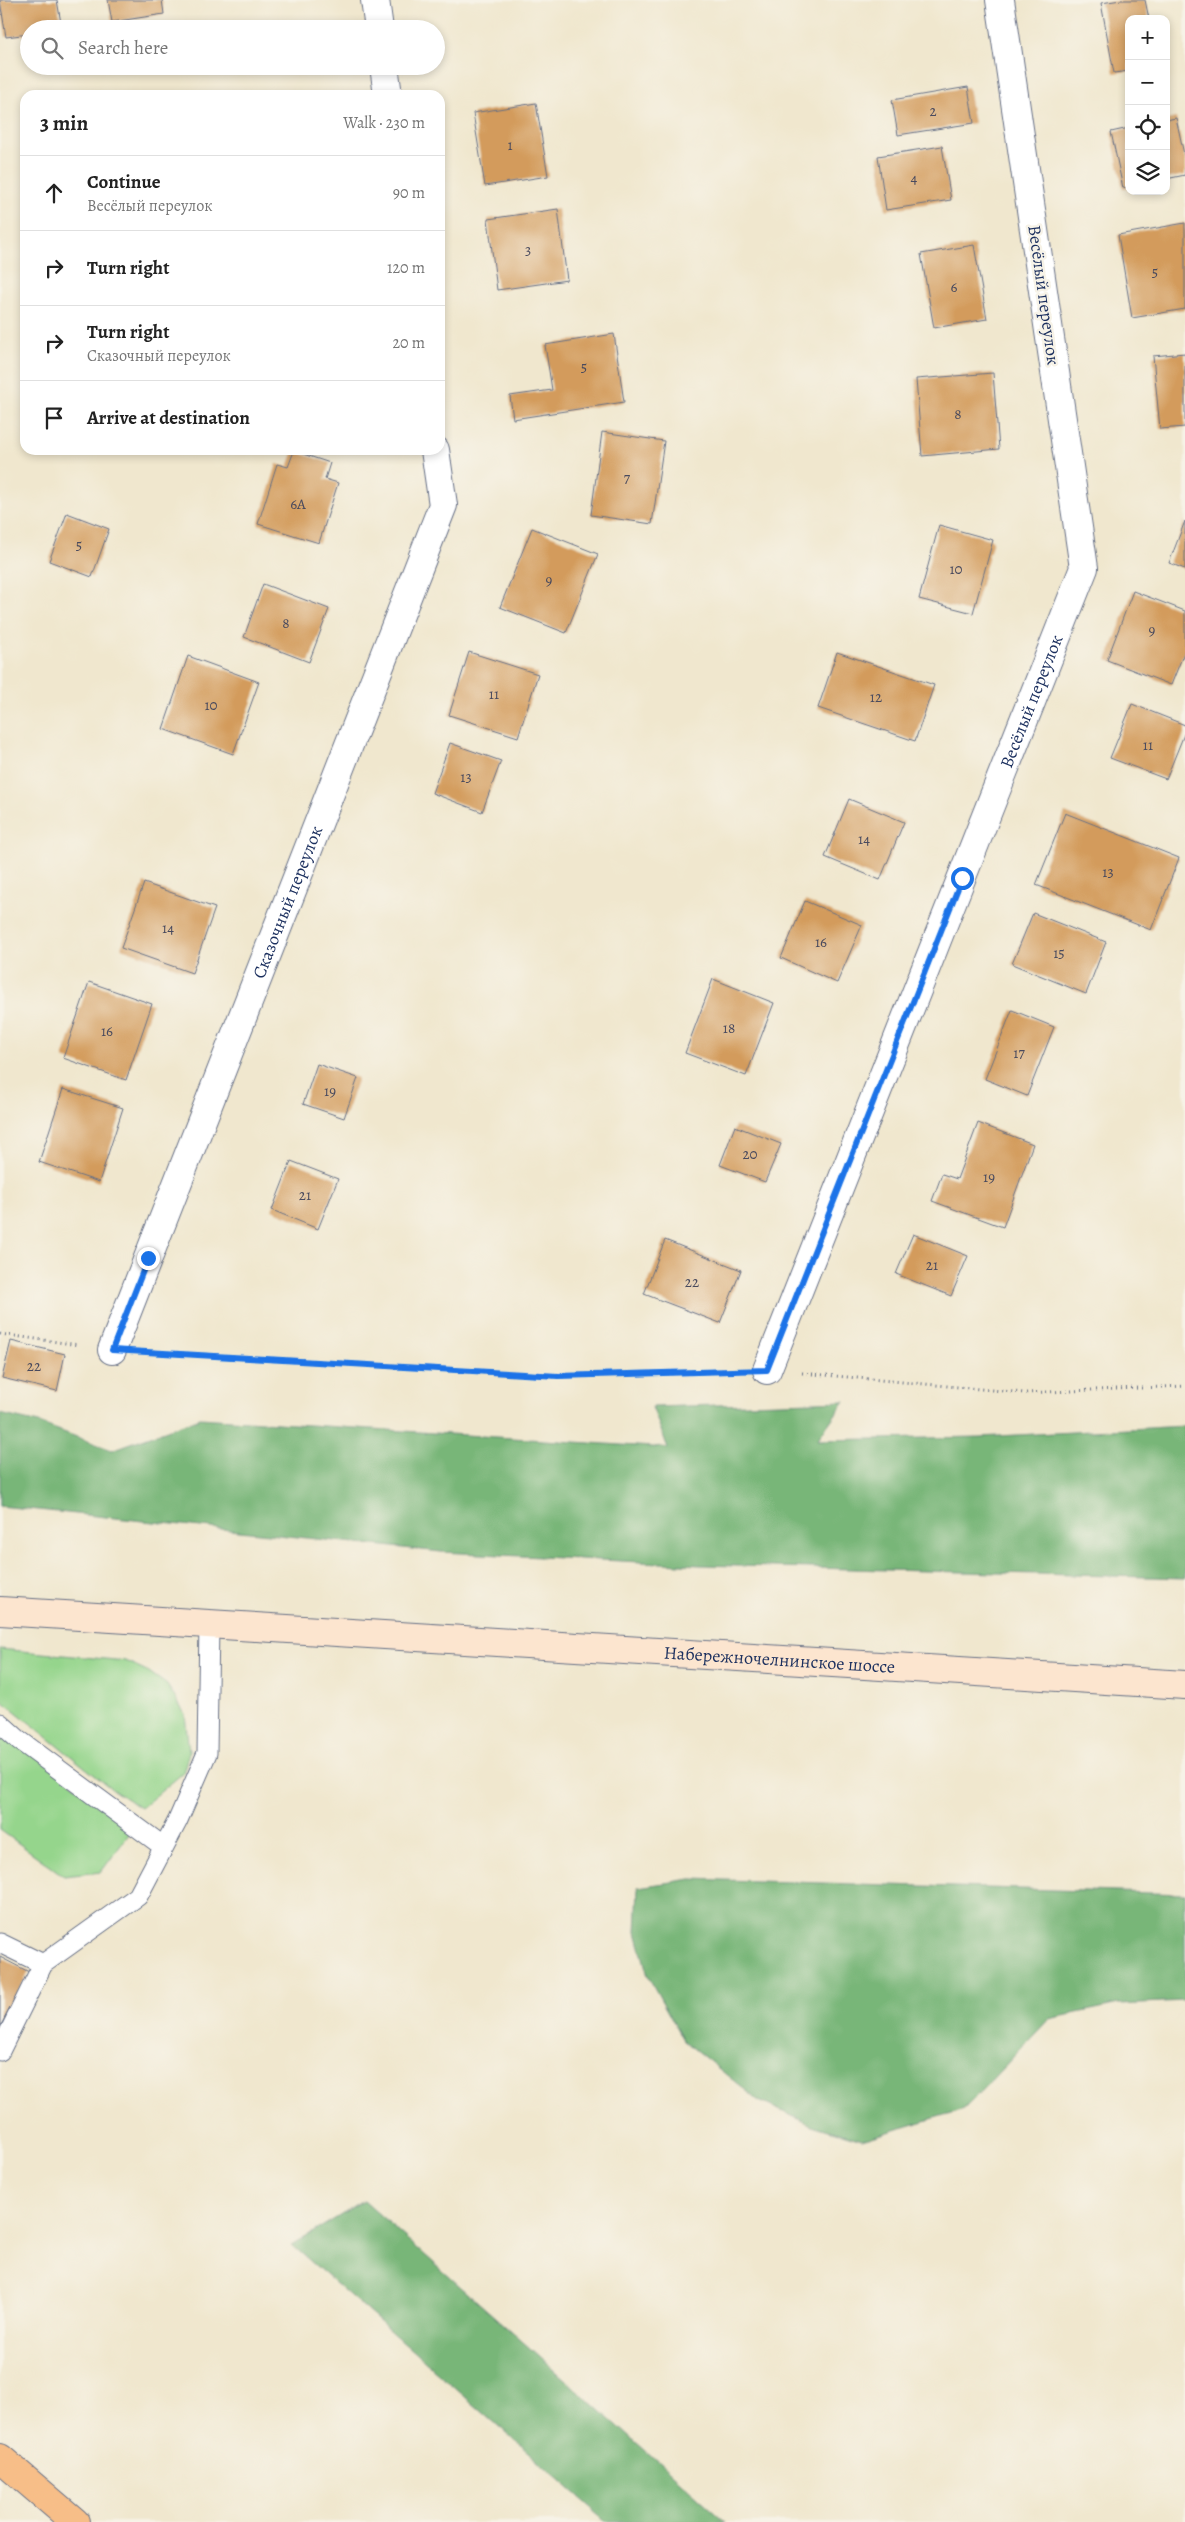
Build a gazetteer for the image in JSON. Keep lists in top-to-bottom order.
{
  "streets": {
    "main road": ["Набережночелнинское шоссе"],
    "street": ["Весёлый переулок", "Сказочный переулок"]
  },
  "house_numbers": [
    "2",
    "1",
    "4",
    "3",
    "5",
    "6",
    "5",
    "8",
    "7",
    "6А",
    "5",
    "10",
    "9",
    "8",
    "9",
    "11",
    "12",
    "10",
    "11",
    "13",
    "14",
    "13",
    "14",
    "16",
    "15",
    "18",
    "16",
    "17",
    "19",
    "20",
    "19",
    "21",
    "21",
    "22",
    "22"
  ],
  "page": {
    "map_buttons": ["+", "−"],
    "search": "Search here",
    "heading": ["3 min", "Walk · 230 m"],
    "list": [
      ["Continue", "Весёлый переулок", "90 m"],
      ["Turn right", "120 m"],
      ["Turn right", "Сказочный переулок", "20 m"],
      "Arrive at destination"
    ]
  }
}
